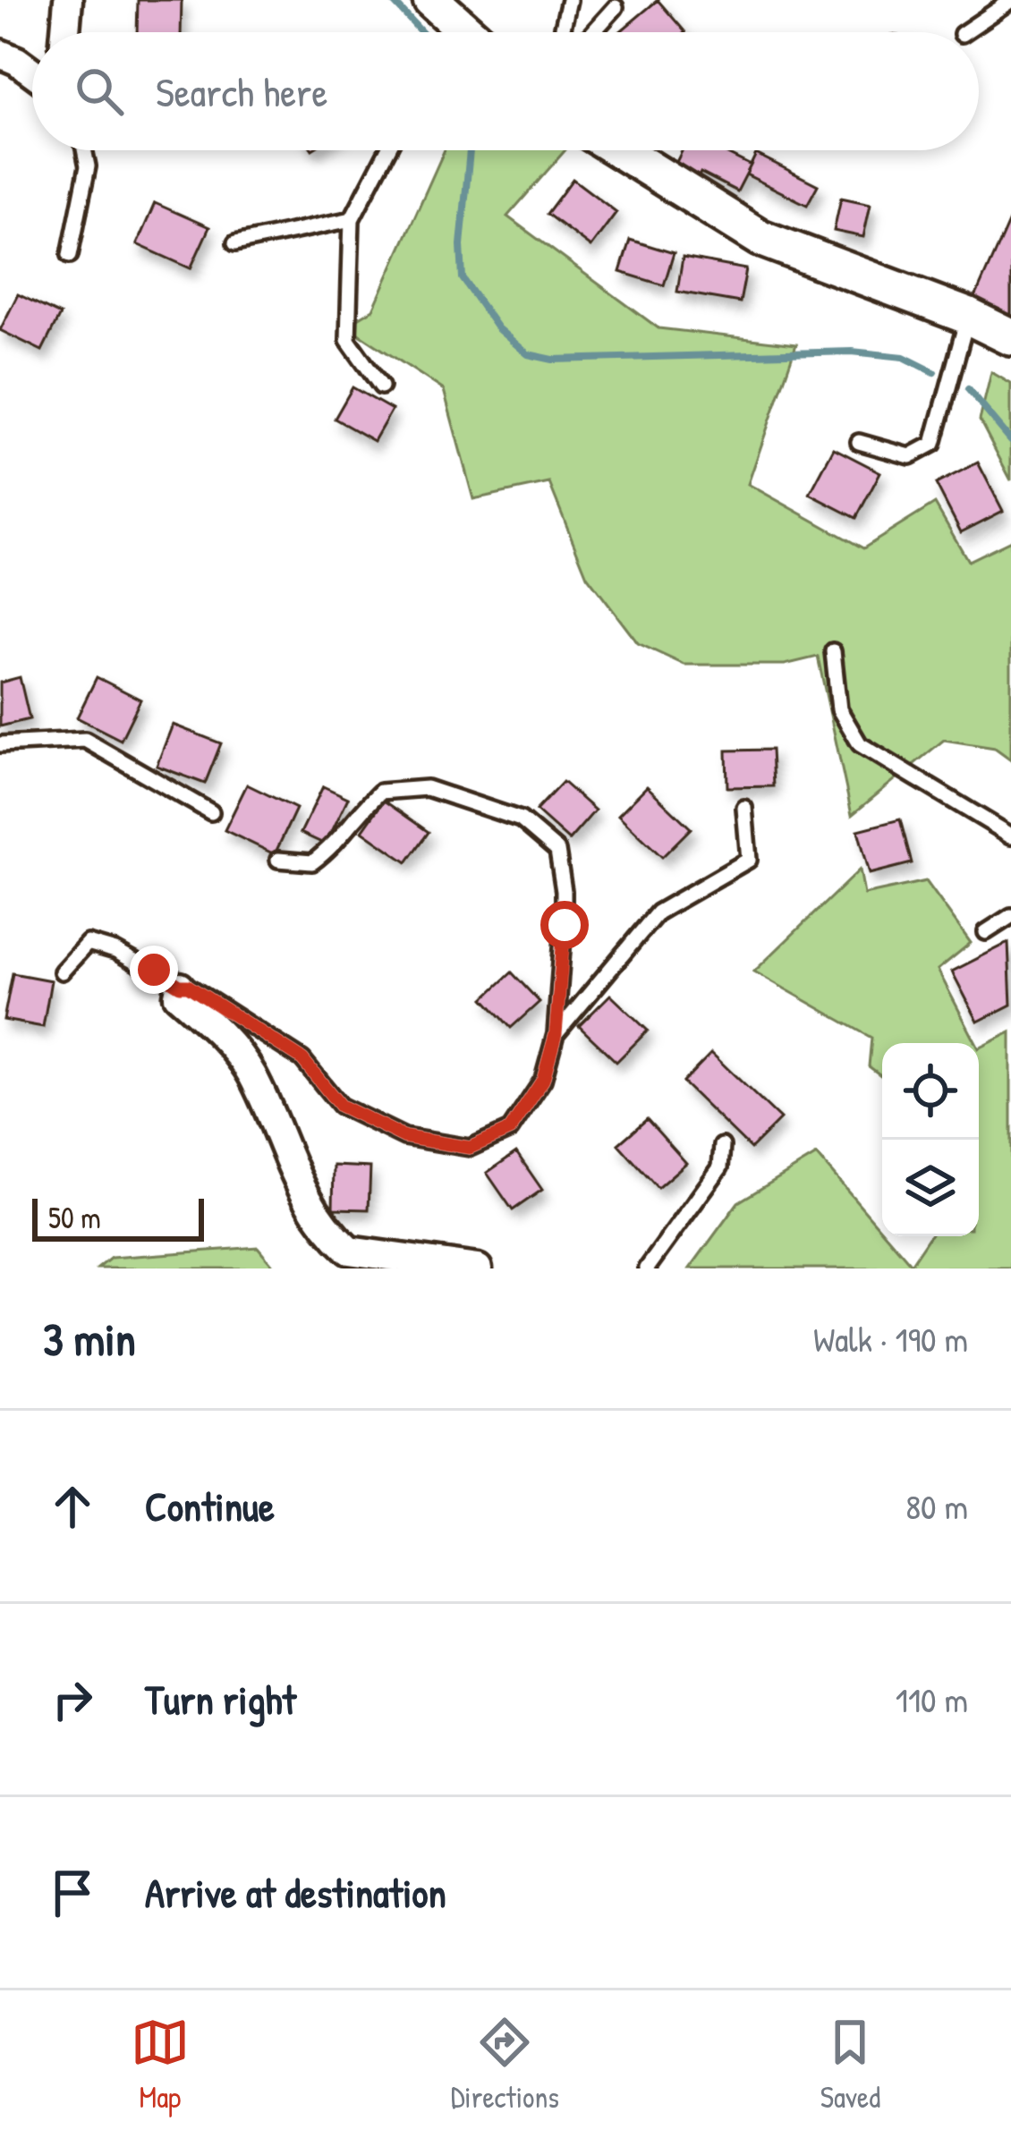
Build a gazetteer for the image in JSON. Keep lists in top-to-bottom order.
{
  "scale_bar": "50 m",
  "page": {
    "search": "Search here",
    "scale": "50 m",
    "heading": ["3 min", "Walk · 190 m"],
    "list": [
      ["Continue", "80 m"],
      ["Turn right", "110 m"],
      "Arrive at destination"
    ],
    "nav": ["Map", "Directions", "Saved"]
  }
}
